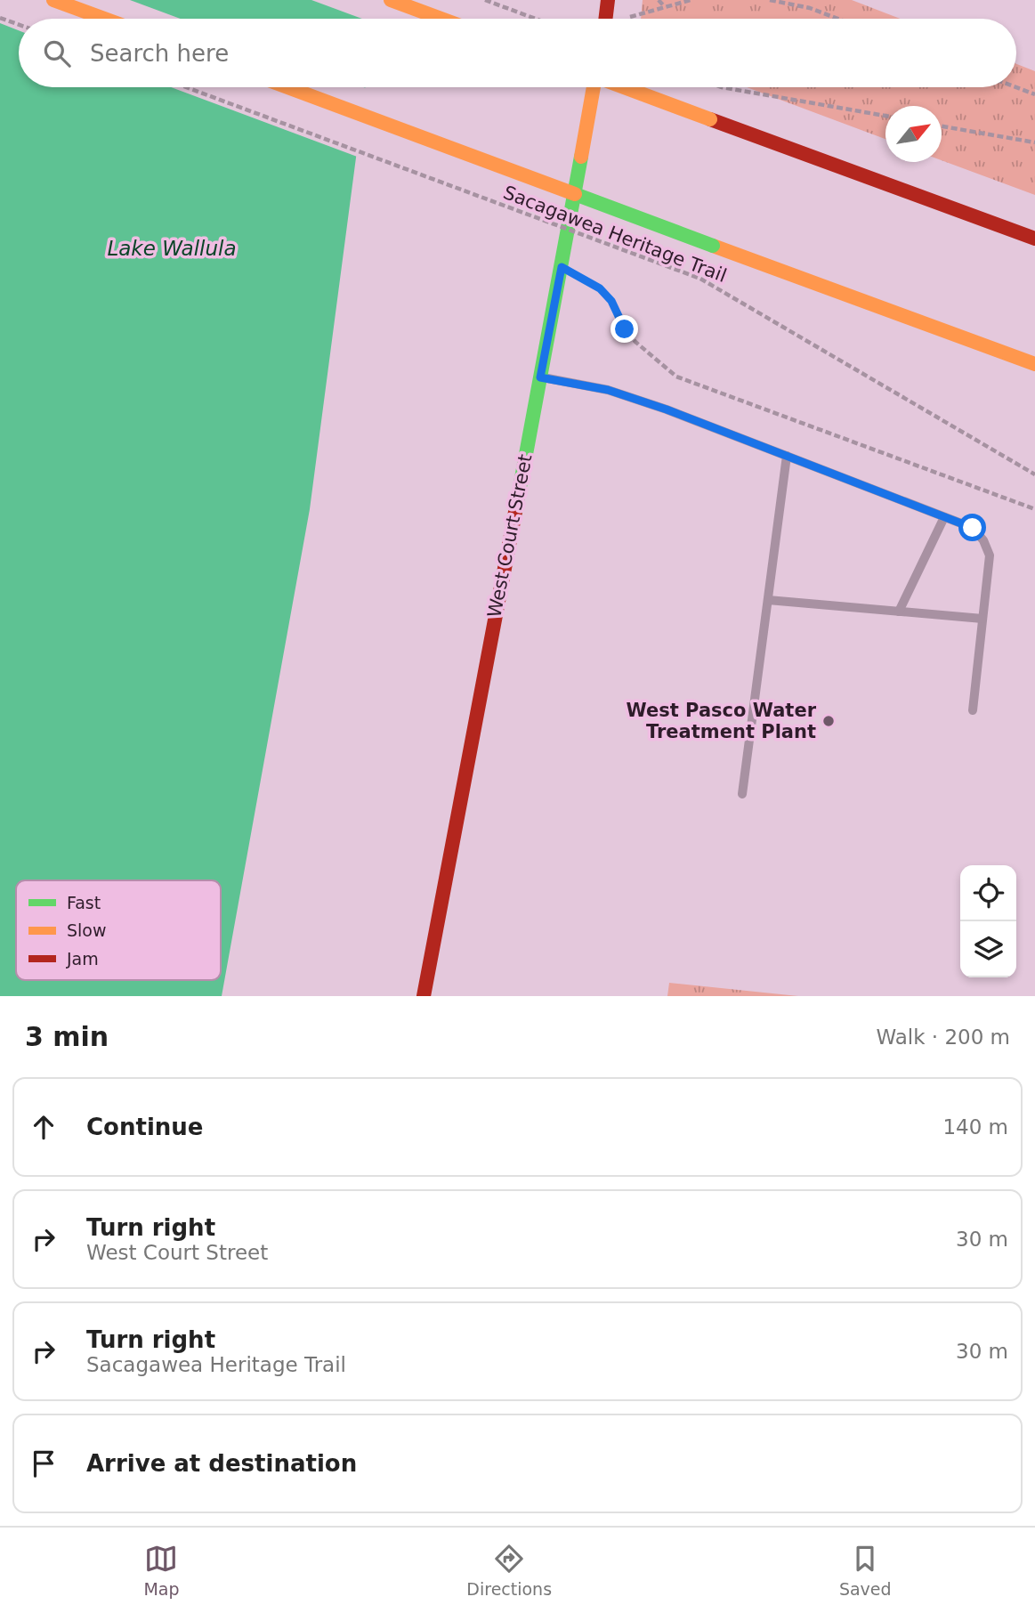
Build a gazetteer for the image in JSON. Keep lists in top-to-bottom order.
{
  "streets": {
    "main road": ["West Court Street"],
    "path": ["Sacagawea Heritage Trail"]
  },
  "water": ["Lake Wallula"],
  "places": ["West Pasco Water Treatment Plant"],
  "legend": ["Fast", "Slow", "Jam"],
  "north": "top right",
  "page": {
    "search": "Search here",
    "heading": ["3 min", "Walk · 200 m"],
    "list": [
      ["Continue", "140 m"],
      ["Turn right", "West Court Street", "30 m"],
      ["Turn right", "Sacagawea Heritage Trail", "30 m"],
      "Arrive at destination"
    ],
    "nav": ["Map", "Directions", "Saved"]
  }
}
